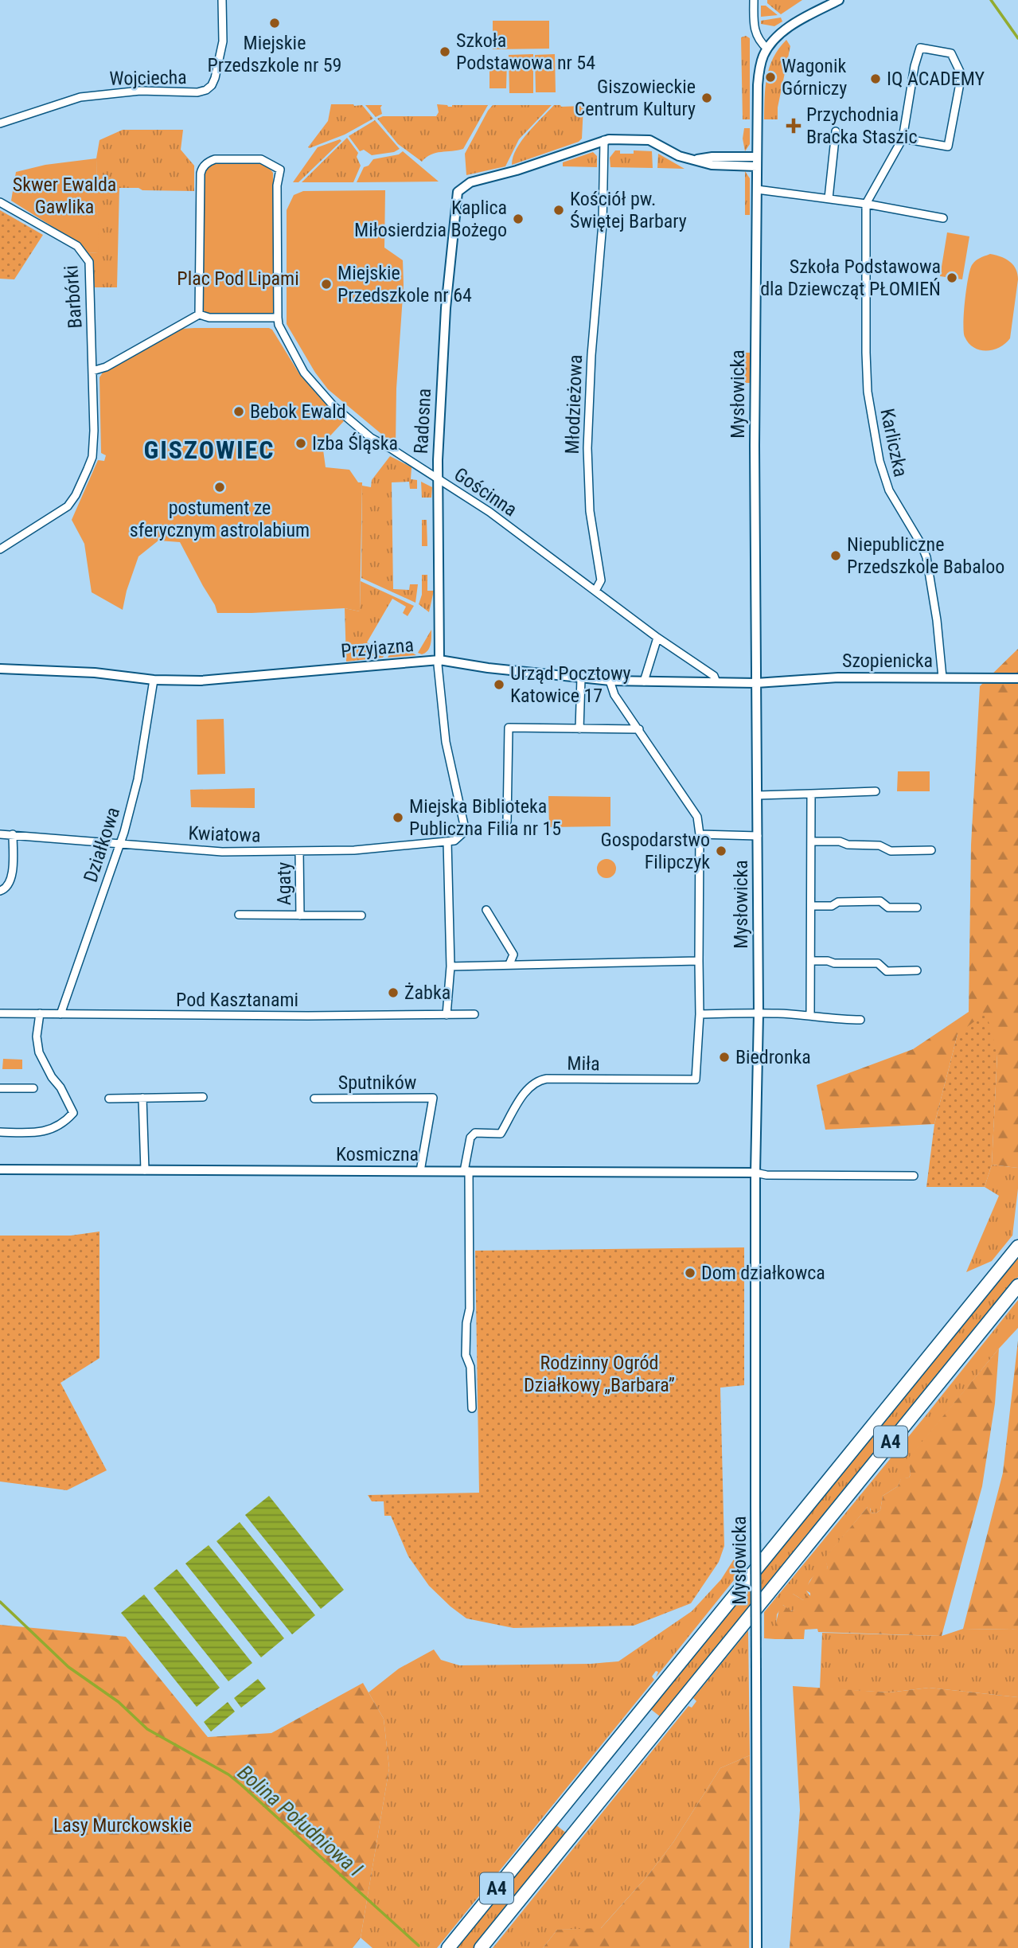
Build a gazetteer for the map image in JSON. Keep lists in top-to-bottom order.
{
  "streets": {
    "highway": ["A4"],
    "street": [
      "Wojciecha",
      "Barbórki",
      "Mysłowicka",
      "Młodzieżowa",
      "Radosna",
      "Karliczka",
      "Gościnna",
      "Przyjazna",
      "Szopienicka",
      "Kwiatowa",
      "Działkowa",
      "Agaty",
      "Pod Kasztanami",
      "Miła",
      "Sputników",
      "Kosmiczna"
    ]
  },
  "crossings": [
    ["Mysłowicka", "Przyjazna"],
    ["Mysłowicka", "Szopienicka"],
    ["Mysłowicka", "Kosmiczna"],
    ["Młodzieżowa", "Radosna"],
    ["Młodzieżowa", "Gościnna"],
    ["Radosna", "Gościnna"],
    ["Radosna", "Przyjazna"],
    ["Karliczka", "Szopienicka"],
    ["Przyjazna", "Szopienicka"],
    ["Przyjazna", "Działkowa"],
    ["Przyjazna", "Miła"],
    ["Kwiatowa", "Działkowa"],
    ["Kwiatowa", "Agaty"],
    ["Działkowa", "Pod Kasztanami"],
    ["Miła", "Kosmiczna"],
    ["Sputników", "Kosmiczna"]
  ],
  "districts": ["GISZOWIEC"],
  "water": ["Bolina Południowa I"],
  "parks": [
    "Skwer Ewalda Gawlika",
    "Plac Pod Lipami",
    "Rodzinny Ogród Działkowy „Barbara”",
    "Lasy Murckowskie"
  ],
  "places": {
    "other": [
      "Miejskie Przedszkole nr 59",
      "Szkoła Podstawowa nr 54",
      "Wagonik Górniczy",
      "IQ ACADEMY",
      "Giszowieckie Centrum Kultury",
      "Kościół pw. Świętej Barbary",
      "Kaplica Miłosierdzia Bożego",
      "Szkoła Podstawowa dla Dziewcząt PŁOMIEŃ",
      "Miejskie Przedszkole nr 64",
      "Bebok Ewald",
      "Izba Śląska",
      "postument ze sferycznym astrolabium",
      "Niepubliczne Przedszkole Babaloo",
      "Urząd Pocztowy Katowice 17",
      "Miejska Biblioteka Publiczna Filia nr 15",
      "Gospodarstwo Filipczyk",
      "Żabka",
      "Biedronka",
      "Dom działkowca"
    ],
    "health": ["Przychodnia Bracka Staszic"]
  }
}
